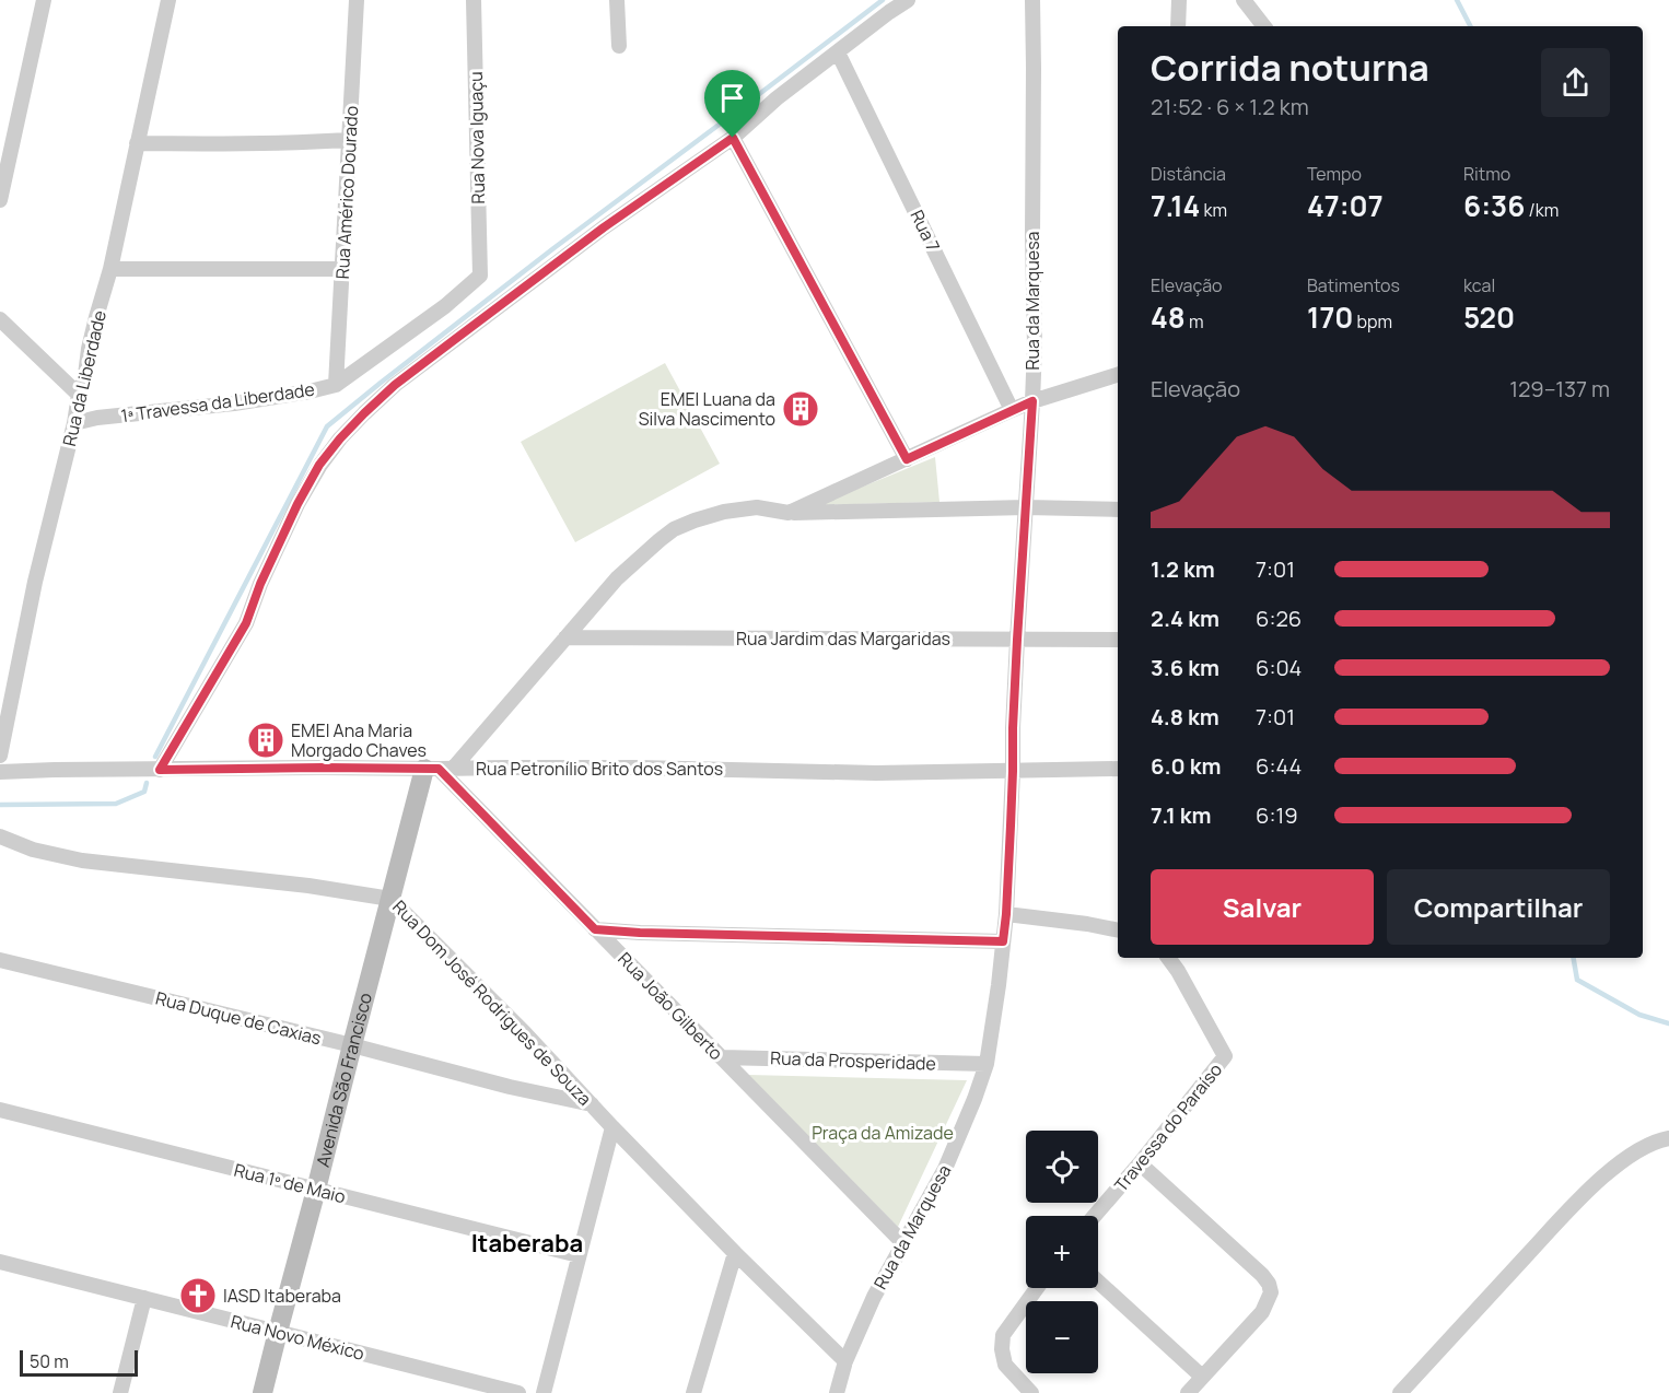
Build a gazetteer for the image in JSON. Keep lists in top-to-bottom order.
{
  "streets": {
    "street": [
      "Rua Nova Iguaçu",
      "Rua Américo Dourado",
      "Rua 7",
      "Rua da Marquesa",
      "Rua da Liberdade",
      "1ª Travessa da Liberdade",
      "Rua Jardim das Margaridas",
      "Rua Petronílio Brito dos Santos",
      "Rua Dom José Rodrigues de Souza",
      "Rua João Gilberto",
      "Rua Duque de Caxias",
      "Rua da Prosperidade",
      "Avenida São Francisco",
      "Travessa do Paraíso",
      "Rua 1º de Maio",
      "Rua Novo México"
    ]
  },
  "crossings": [
    ["Rua Nova Iguaçu", "1ª Travessa da Liberdade"],
    ["Rua Américo Dourado", "1ª Travessa da Liberdade"],
    ["Rua da Marquesa", "Rua Jardim das Margaridas"],
    ["Rua da Marquesa", "Rua Petronílio Brito dos Santos"],
    ["Rua da Marquesa", "Rua Dom José Rodrigues de Souza"],
    ["Rua da Marquesa", "Rua João Gilberto"],
    ["Rua da Marquesa", "Rua da Prosperidade"],
    ["Rua da Liberdade", "1ª Travessa da Liberdade"],
    ["Rua Petronílio Brito dos Santos", "Rua João Gilberto"],
    ["Rua Petronílio Brito dos Santos", "Avenida São Francisco"],
    ["Rua Dom José Rodrigues de Souza", "Rua Duque de Caxias"],
    ["Rua Dom José Rodrigues de Souza", "Avenida São Francisco"],
    ["Rua João Gilberto", "Rua da Prosperidade"],
    ["Rua João Gilberto", "Avenida São Francisco"],
    ["Rua Duque de Caxias", "Avenida São Francisco"],
    ["Avenida São Francisco", "Rua 1º de Maio"],
    ["Avenida São Francisco", "Rua Novo México"]
  ],
  "districts": ["Itaberaba"],
  "parks": ["Praça da Amizade"],
  "places": {
    "building": ["EMEI Luana da Silva Nascimento", "EMEI Ana Maria Morgado Chaves"],
    "church": ["IASD Itaberaba"]
  },
  "scale_bar": "50 m",
  "page": {
    "heading": ["Corrida noturna", "21:52 · 6 × 1.2 km"],
    "stats": [
      ["Distância", "7.14 km"],
      ["Tempo", "47:07"],
      ["Ritmo", "6:36 /km"],
      ["Elevação", "48 m"],
      ["Batimentos", "170 bpm"],
      ["kcal", "520"]
    ],
    "chart": ["Elevação", "129–137 m"],
    "list": [
      {
        "name": "1.2 km",
        "note": "7:01"
      },
      {
        "name": "2.4 km",
        "note": "6:26"
      },
      {
        "name": "3.6 km",
        "note": "6:04"
      },
      {
        "name": "4.8 km",
        "note": "7:01"
      },
      {
        "name": "6.0 km",
        "note": "6:44"
      },
      {
        "name": "7.1 km",
        "note": "6:19"
      }
    ],
    "buttons": ["Salvar", "Compartilhar"],
    "map_buttons": ["+", "−"],
    "scale": "50 m"
  }
}
